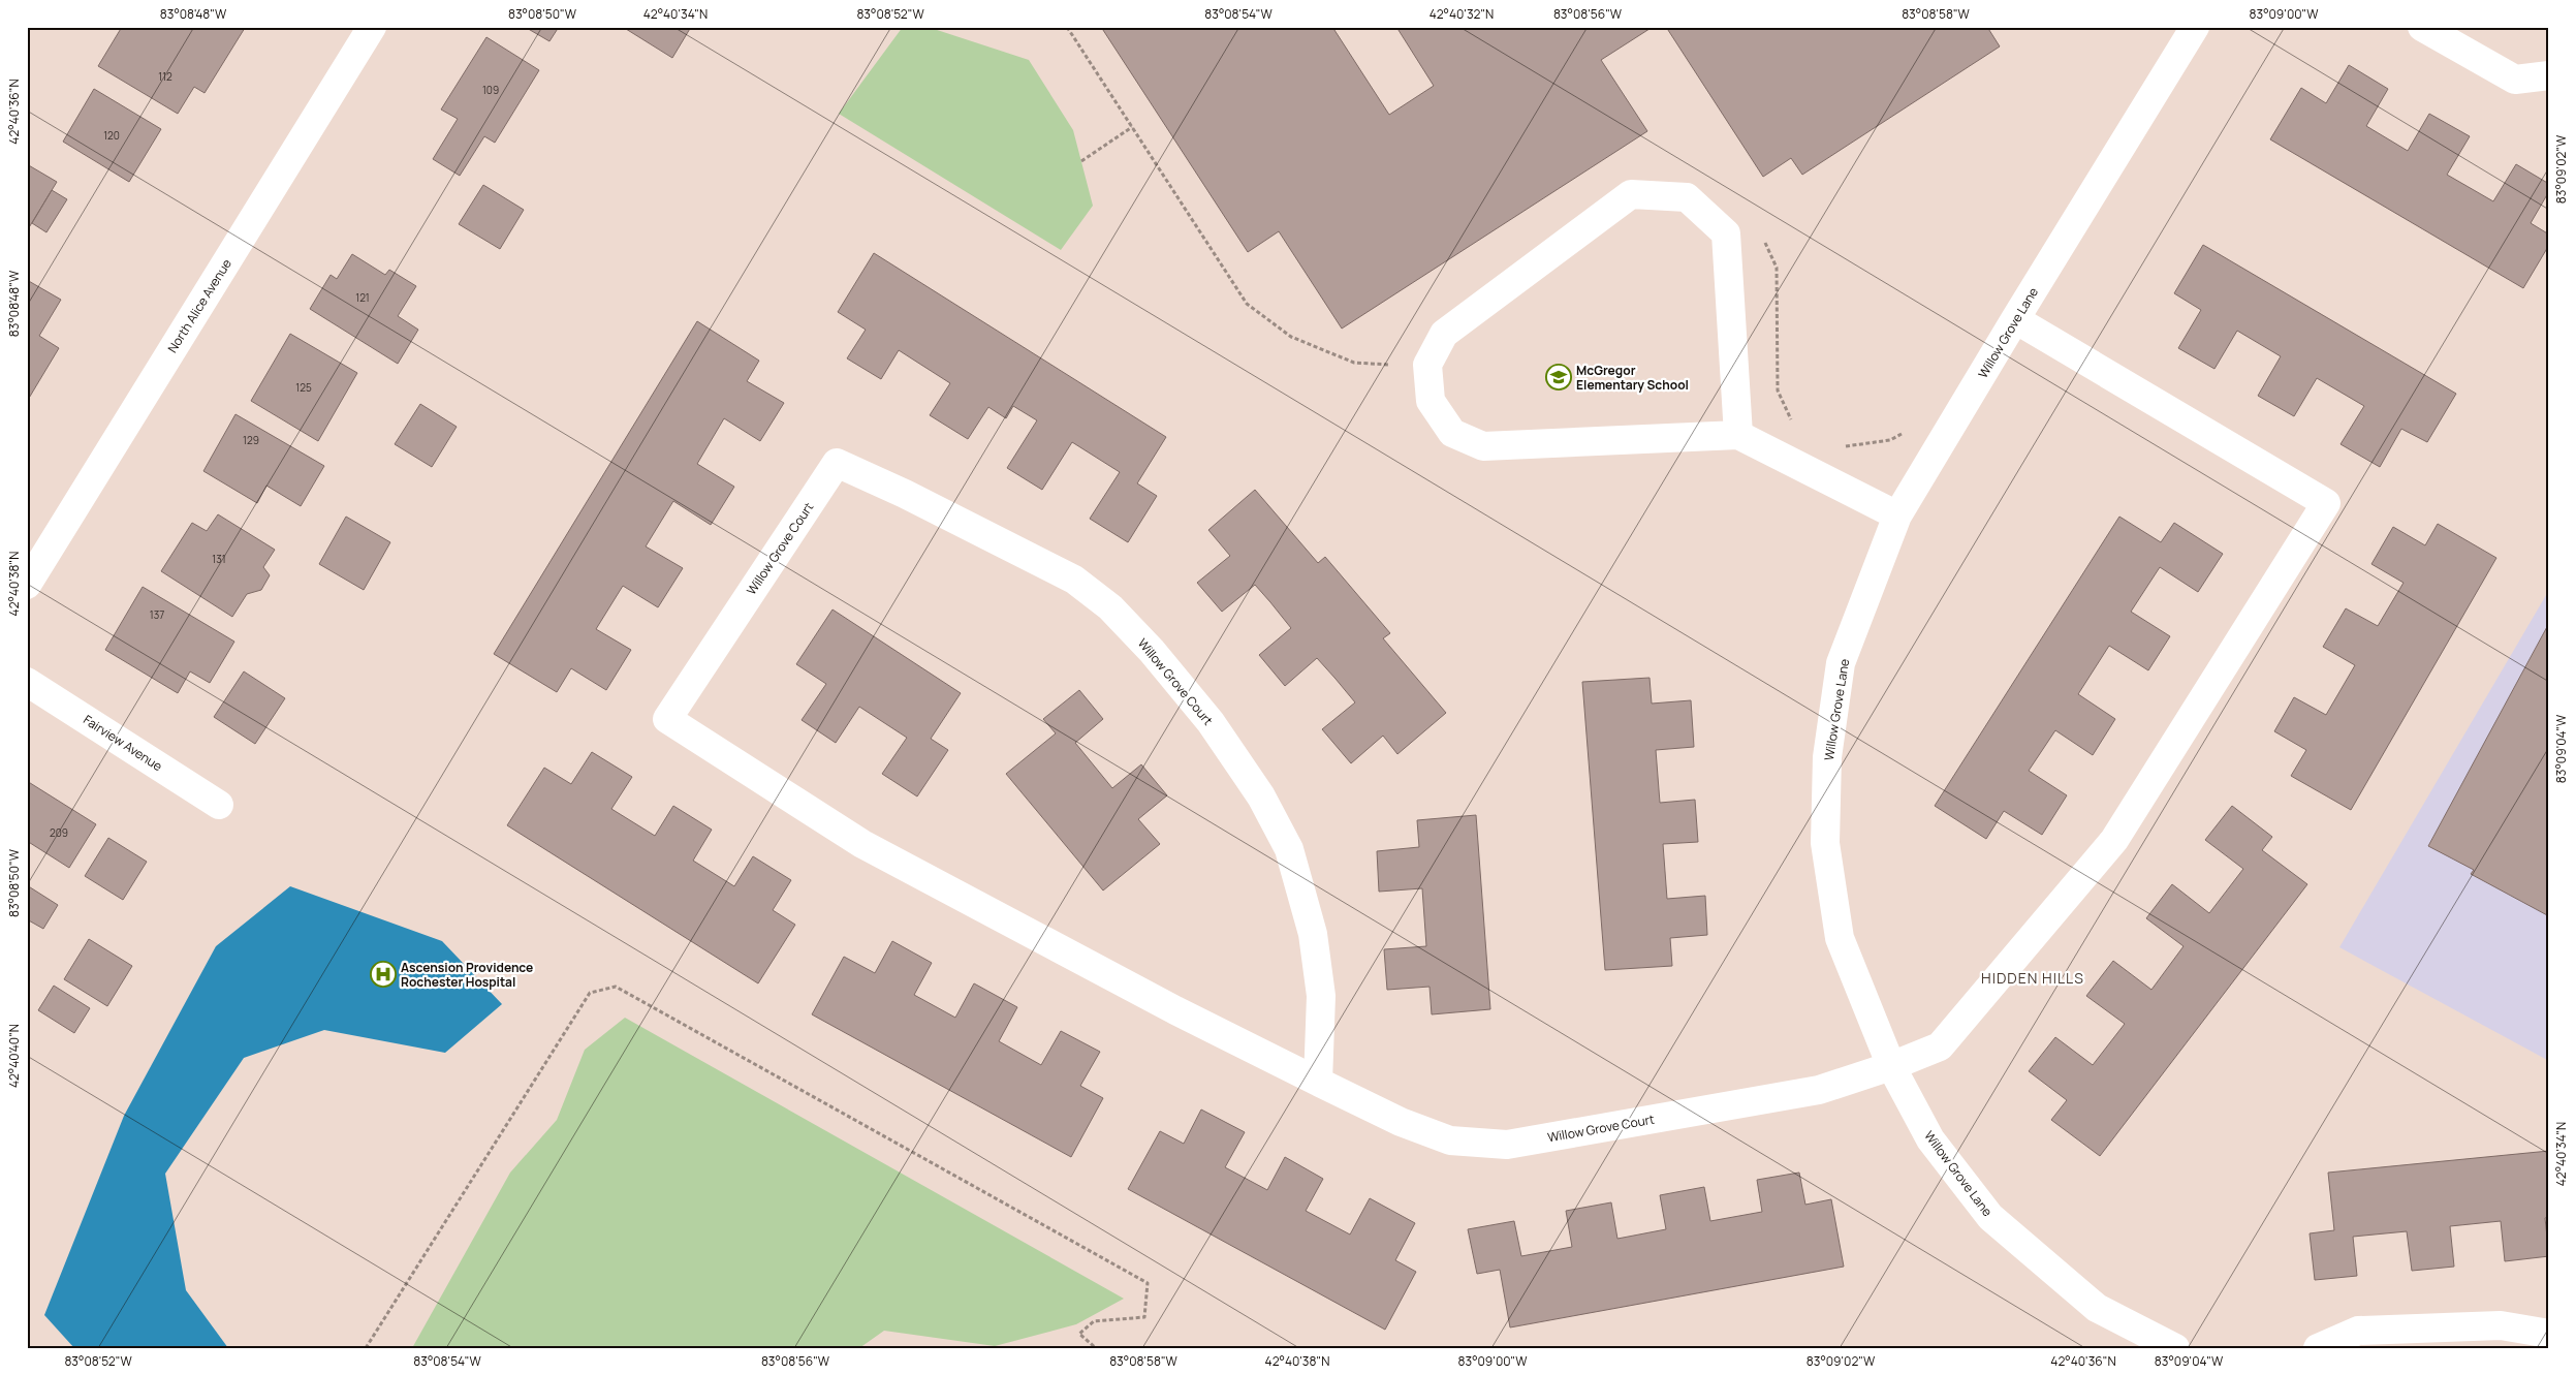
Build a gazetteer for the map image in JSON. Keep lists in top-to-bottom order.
{
  "streets": {
    "street": [
      "North Alice Avenue",
      "Willow Grove Lane",
      "Willow Grove Court",
      "Fairview Avenue"
    ]
  },
  "crossings": [
    ["Willow Grove Lane", "Willow Grove Court"]
  ],
  "districts": ["HIDDEN HILLS"],
  "places": {
    "school or university": ["McGregor Elementary School"],
    "hospital": ["Ascension Providence Rochester Hospital"]
  },
  "house_numbers": [
    "112",
    "109",
    "120",
    "121",
    "125",
    "129",
    "131",
    "137",
    "209"
  ],
  "coordinates": [
    "83°08'48\"W",
    "83°08'50\"W",
    "42°40'34\"N",
    "83°08'52\"W",
    "83°08'54\"W",
    "42°40'32\"N",
    "83°08'56\"W",
    "83°08'58\"W",
    "83°09'00\"W",
    "42°40'36\"N",
    "83°09'02\"W",
    "42°40'38\"N",
    "83°09'04\"W",
    "42°40'40\"N"
  ]
}
